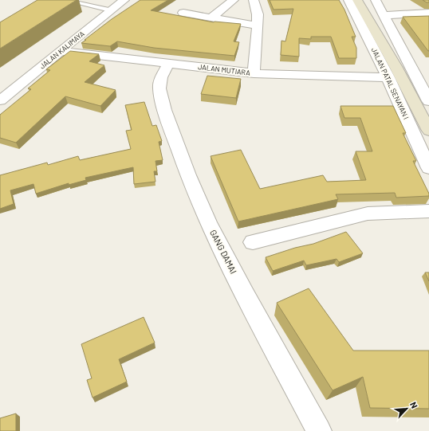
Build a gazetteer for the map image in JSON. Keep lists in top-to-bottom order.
{
  "streets": {
    "main road": ["JALAN PATAL SENAYAN I"],
    "street": ["JALAN KALIMAYA", "JALAN MUTIARA", "GANG DAMAI"]
  },
  "crossings": [
    ["JALAN KALIMAYA", "JALAN MUTIARA"],
    ["JALAN MUTIARA", "JALAN PATAL SENAYAN I"],
    ["JALAN MUTIARA", "GANG DAMAI"]
  ],
  "north": "top right"
}
